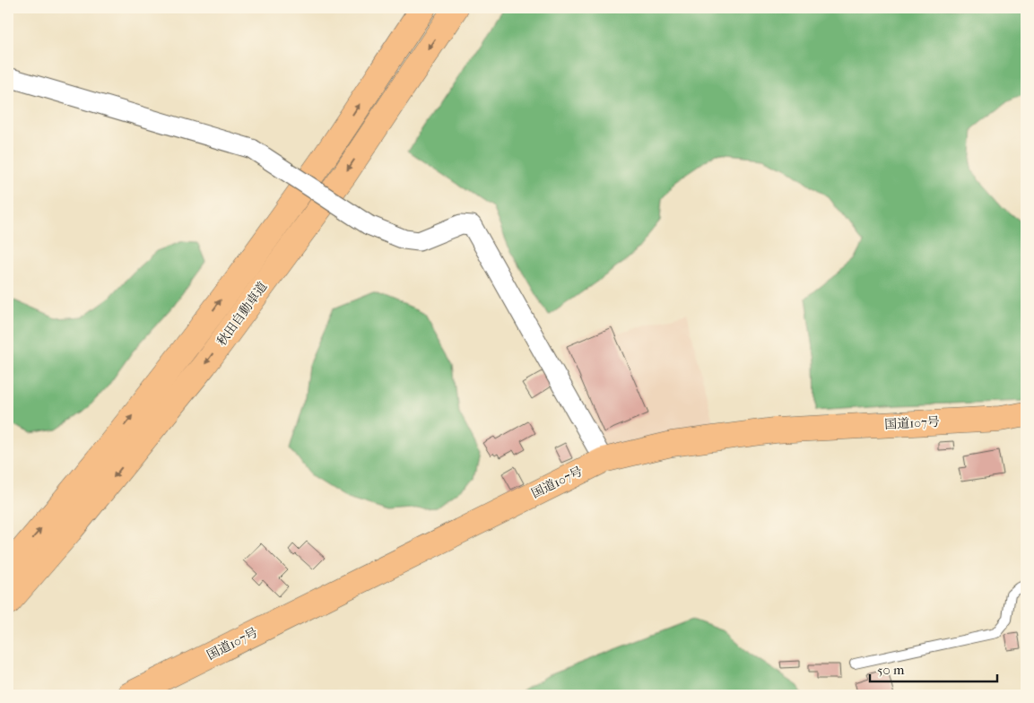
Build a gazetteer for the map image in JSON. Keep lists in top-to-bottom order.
{
  "streets": {
    "highway": ["秋田自動車道", "国道107号"]
  },
  "scale_bar": "50 m"
}
